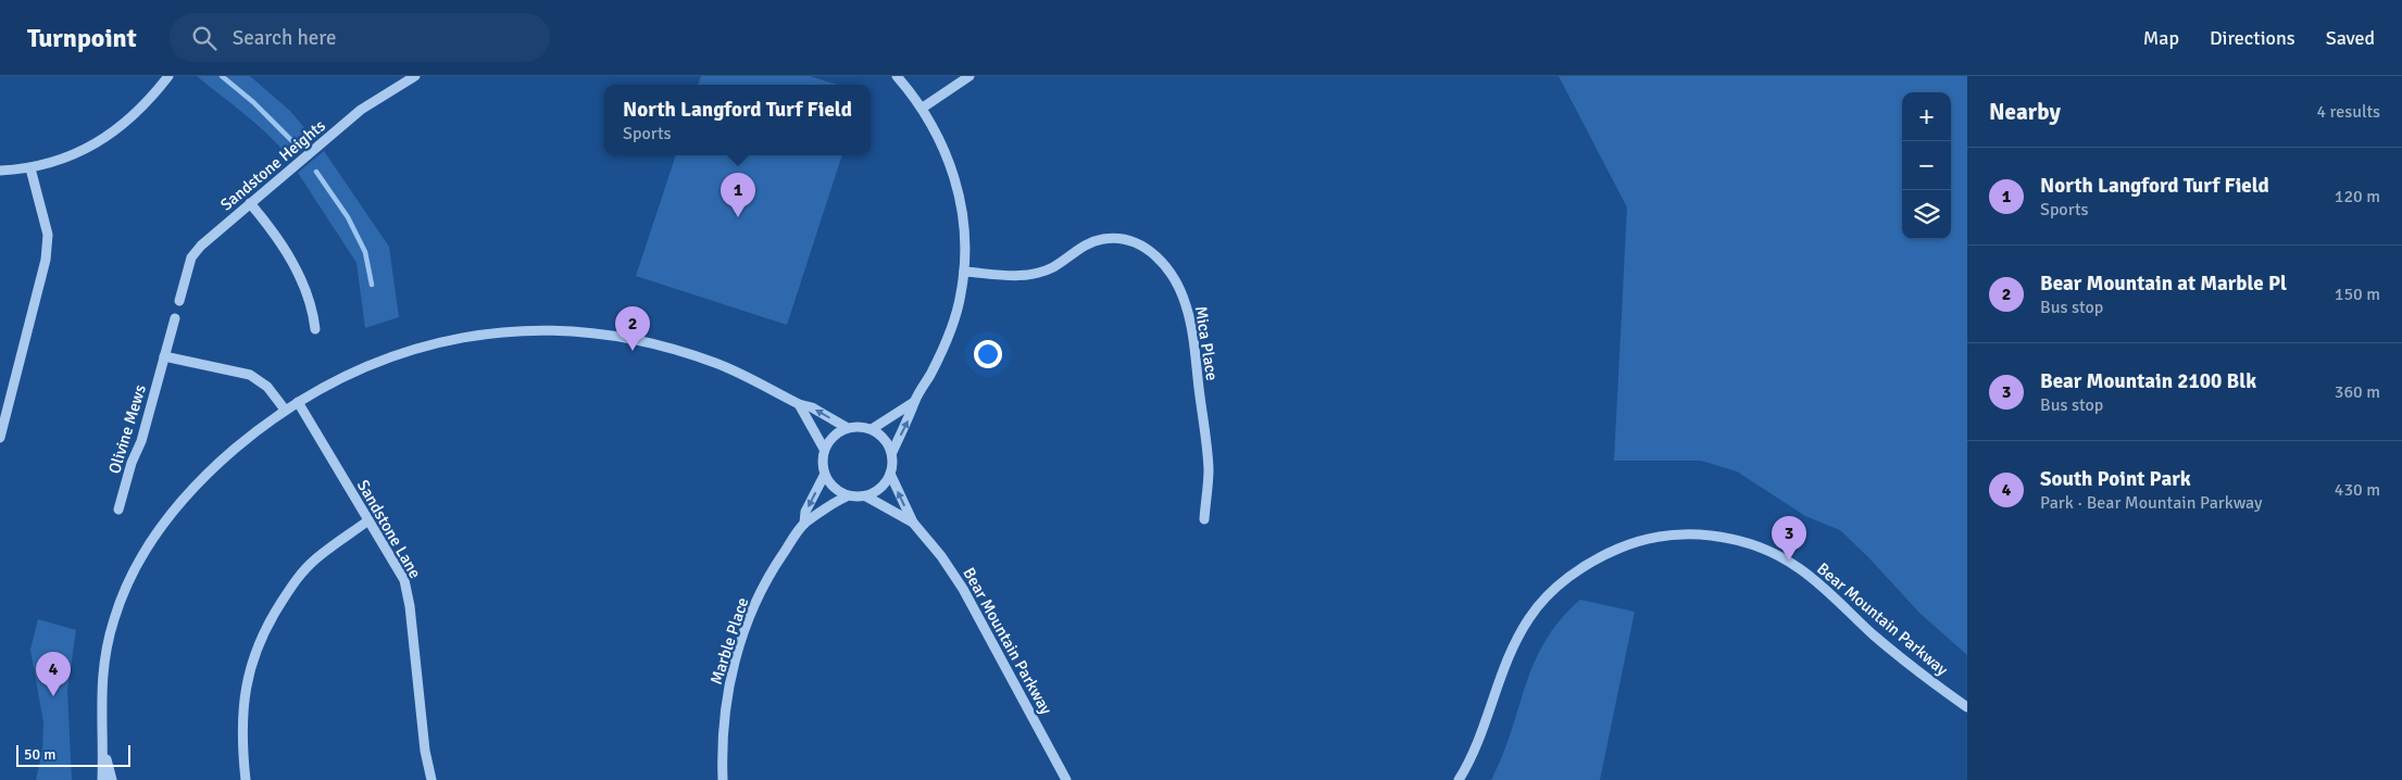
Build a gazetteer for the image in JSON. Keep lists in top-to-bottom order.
{
  "streets": {
    "street": [
      "Sandstone Heights",
      "Mica Place",
      "Olivine Mews",
      "Sandstone Lane",
      "Bear Mountain Parkway",
      "Marble Place"
    ]
  },
  "crossings": [
    ["Bear Mountain Parkway", "Marble Place"]
  ],
  "scale_bar": "50 m",
  "page": {
    "header": "Turnpoint",
    "search": "Search here",
    "nav": ["Map", "Directions", "Saved"],
    "heading": ["Nearby", "4 results"],
    "popup": ["North Langford Turf Field", "Sports"],
    "map_buttons": ["+", "−"],
    "list": [
      {
        "mark": "1",
        "name": "North Langford Turf Field",
        "note": "Sports",
        "value": "120 m"
      },
      {
        "mark": "2",
        "name": "Bear Mountain at Marble Pl",
        "note": "Bus stop",
        "value": "150 m"
      },
      {
        "mark": "3",
        "name": "Bear Mountain 2100 Blk",
        "note": "Bus stop",
        "value": "360 m"
      },
      {
        "mark": "4",
        "name": "South Point Park",
        "note": "Park · Bear Mountain Parkway",
        "value": "430 m"
      }
    ],
    "pins": [
      "1",
      "2",
      "3",
      "4"
    ],
    "scale": "50 m"
  }
}
